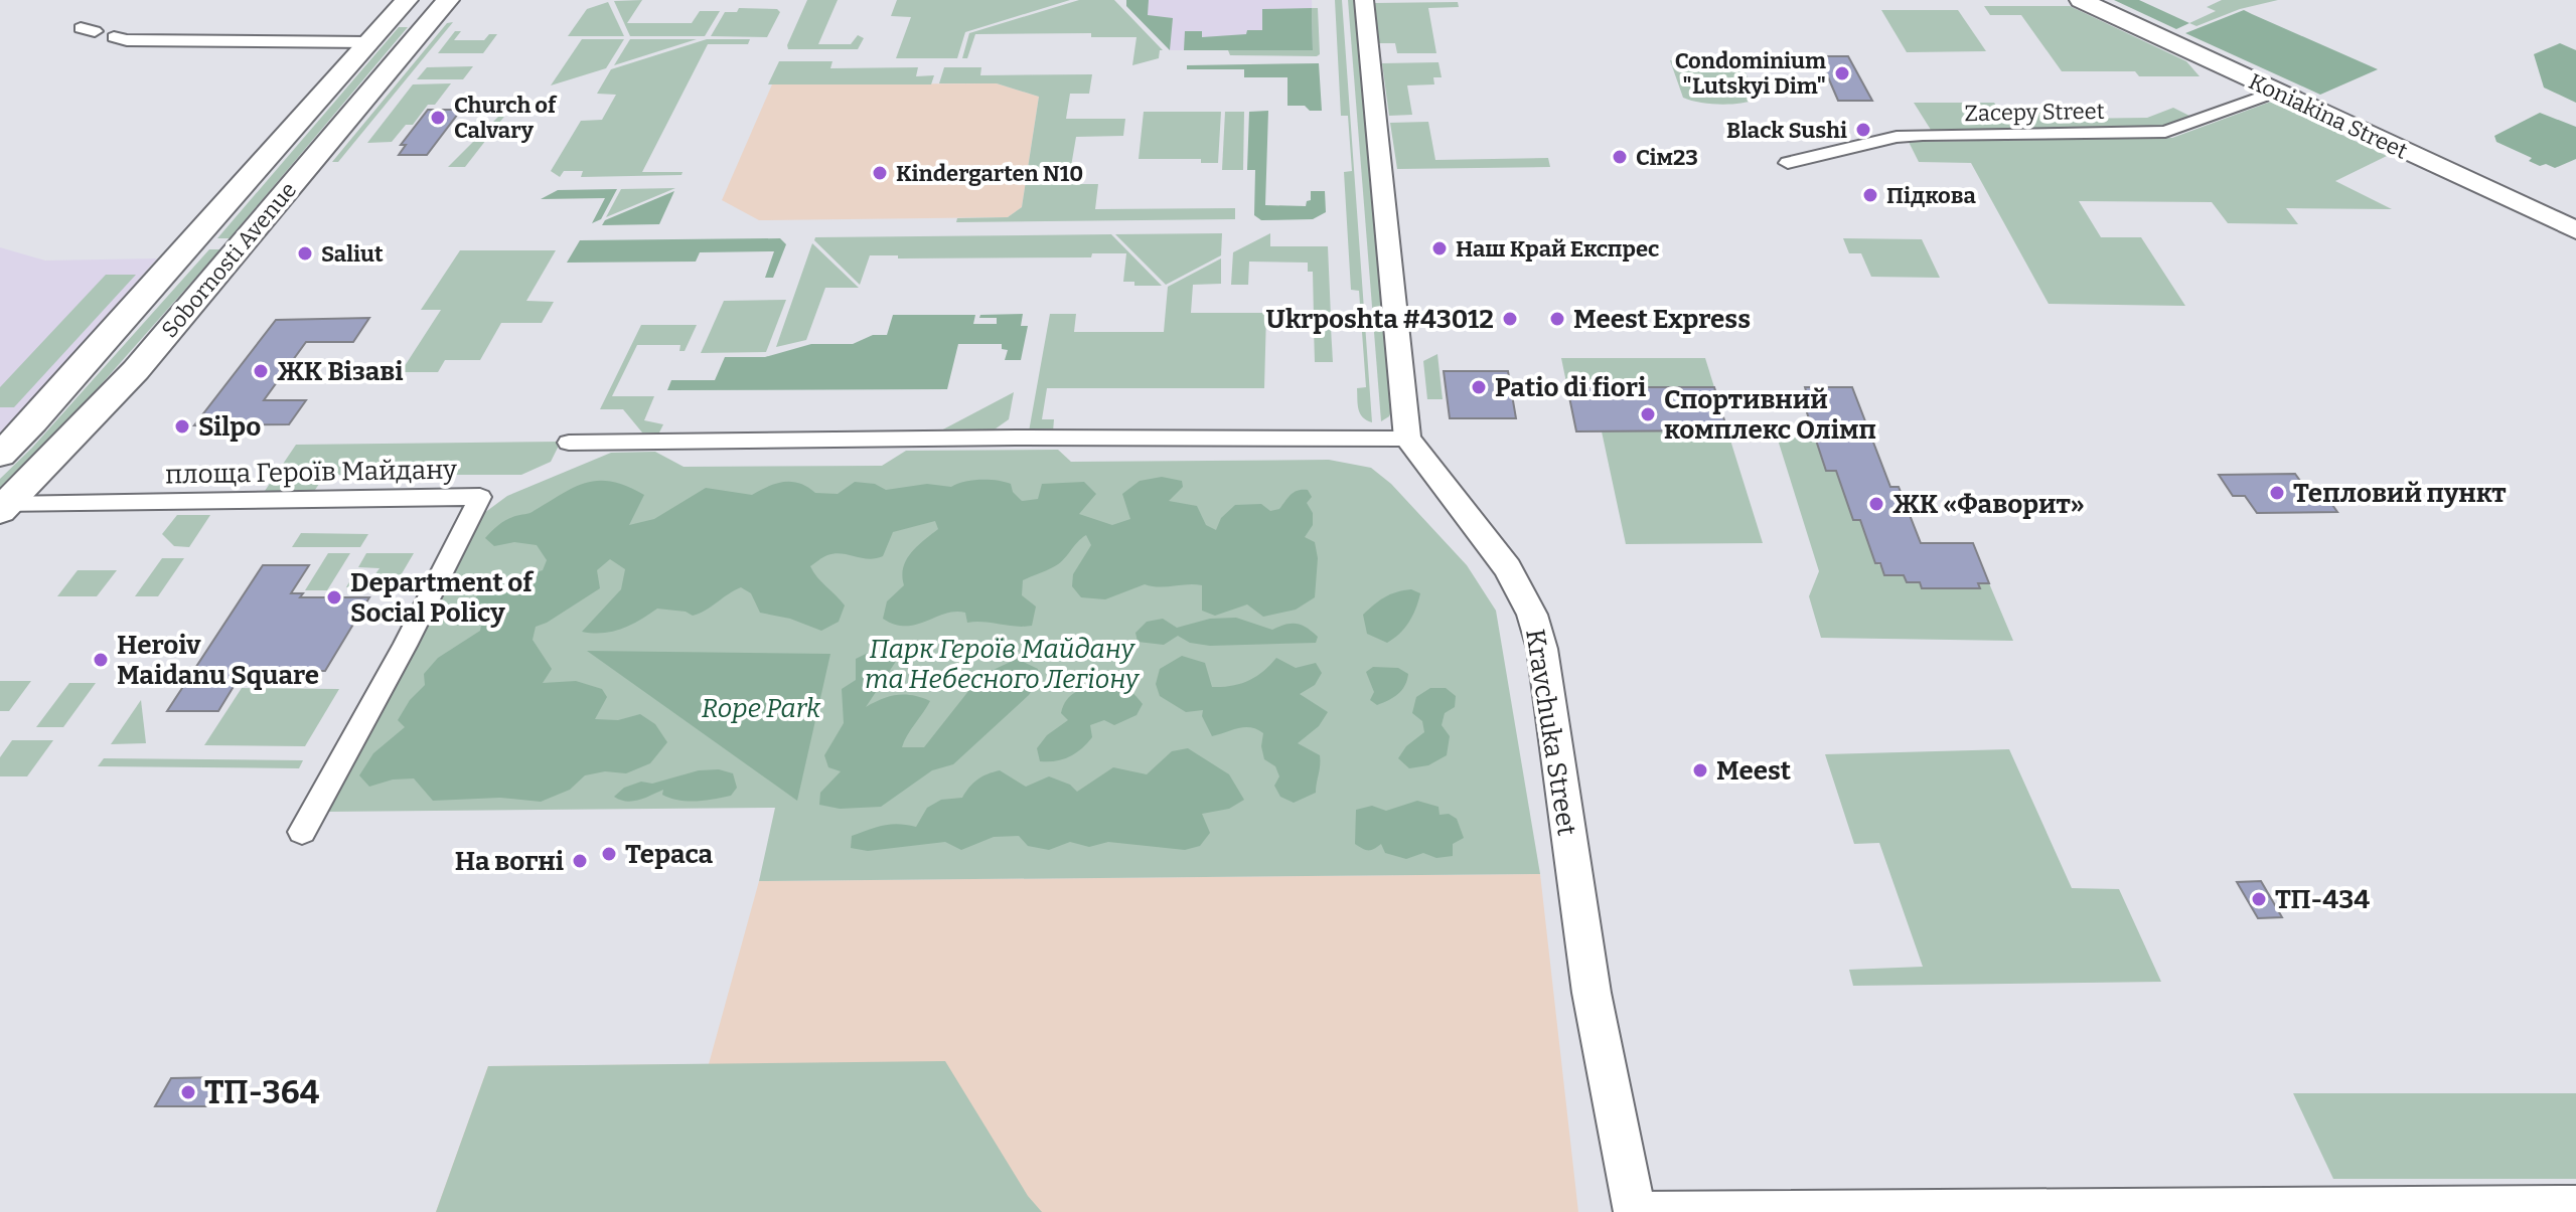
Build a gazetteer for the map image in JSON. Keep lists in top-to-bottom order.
{
  "streets": {
    "main road": ["Koniakina Street", "Sobornosti Avenue"],
    "street": ["Zacepy Street", "площа Героїв Майдану", "Kravchuka Street"]
  },
  "crossings": [
    ["Zacepy Street", "Koniakina Street"],
    ["Sobornosti Avenue", "площа Героїв Майдану"]
  ],
  "parks": ["Парк Героїв Майдану та Небесного Легіону", "Rope Park"],
  "places": [
    "Condominium \"Lutskyi Dim\"",
    "Church of Calvary",
    "Black Sushi",
    "Сім23",
    "Kindergarten N10",
    "Підкова",
    "Наш Край Експрес",
    "Saliut",
    "Ukrposhta #43012",
    "Meest Express",
    "ЖК Візаві",
    "Patio di fiori",
    "Спортивний комплекс Олімп",
    "Silpo",
    "Тепловий пункт",
    "ЖК «Фаворит»",
    "Department of Social Policy",
    "Heroiv Maidanu Square",
    "Meest",
    "Тераса",
    "На вогні",
    "ТП-434",
    "ТП-364"
  ]
}
